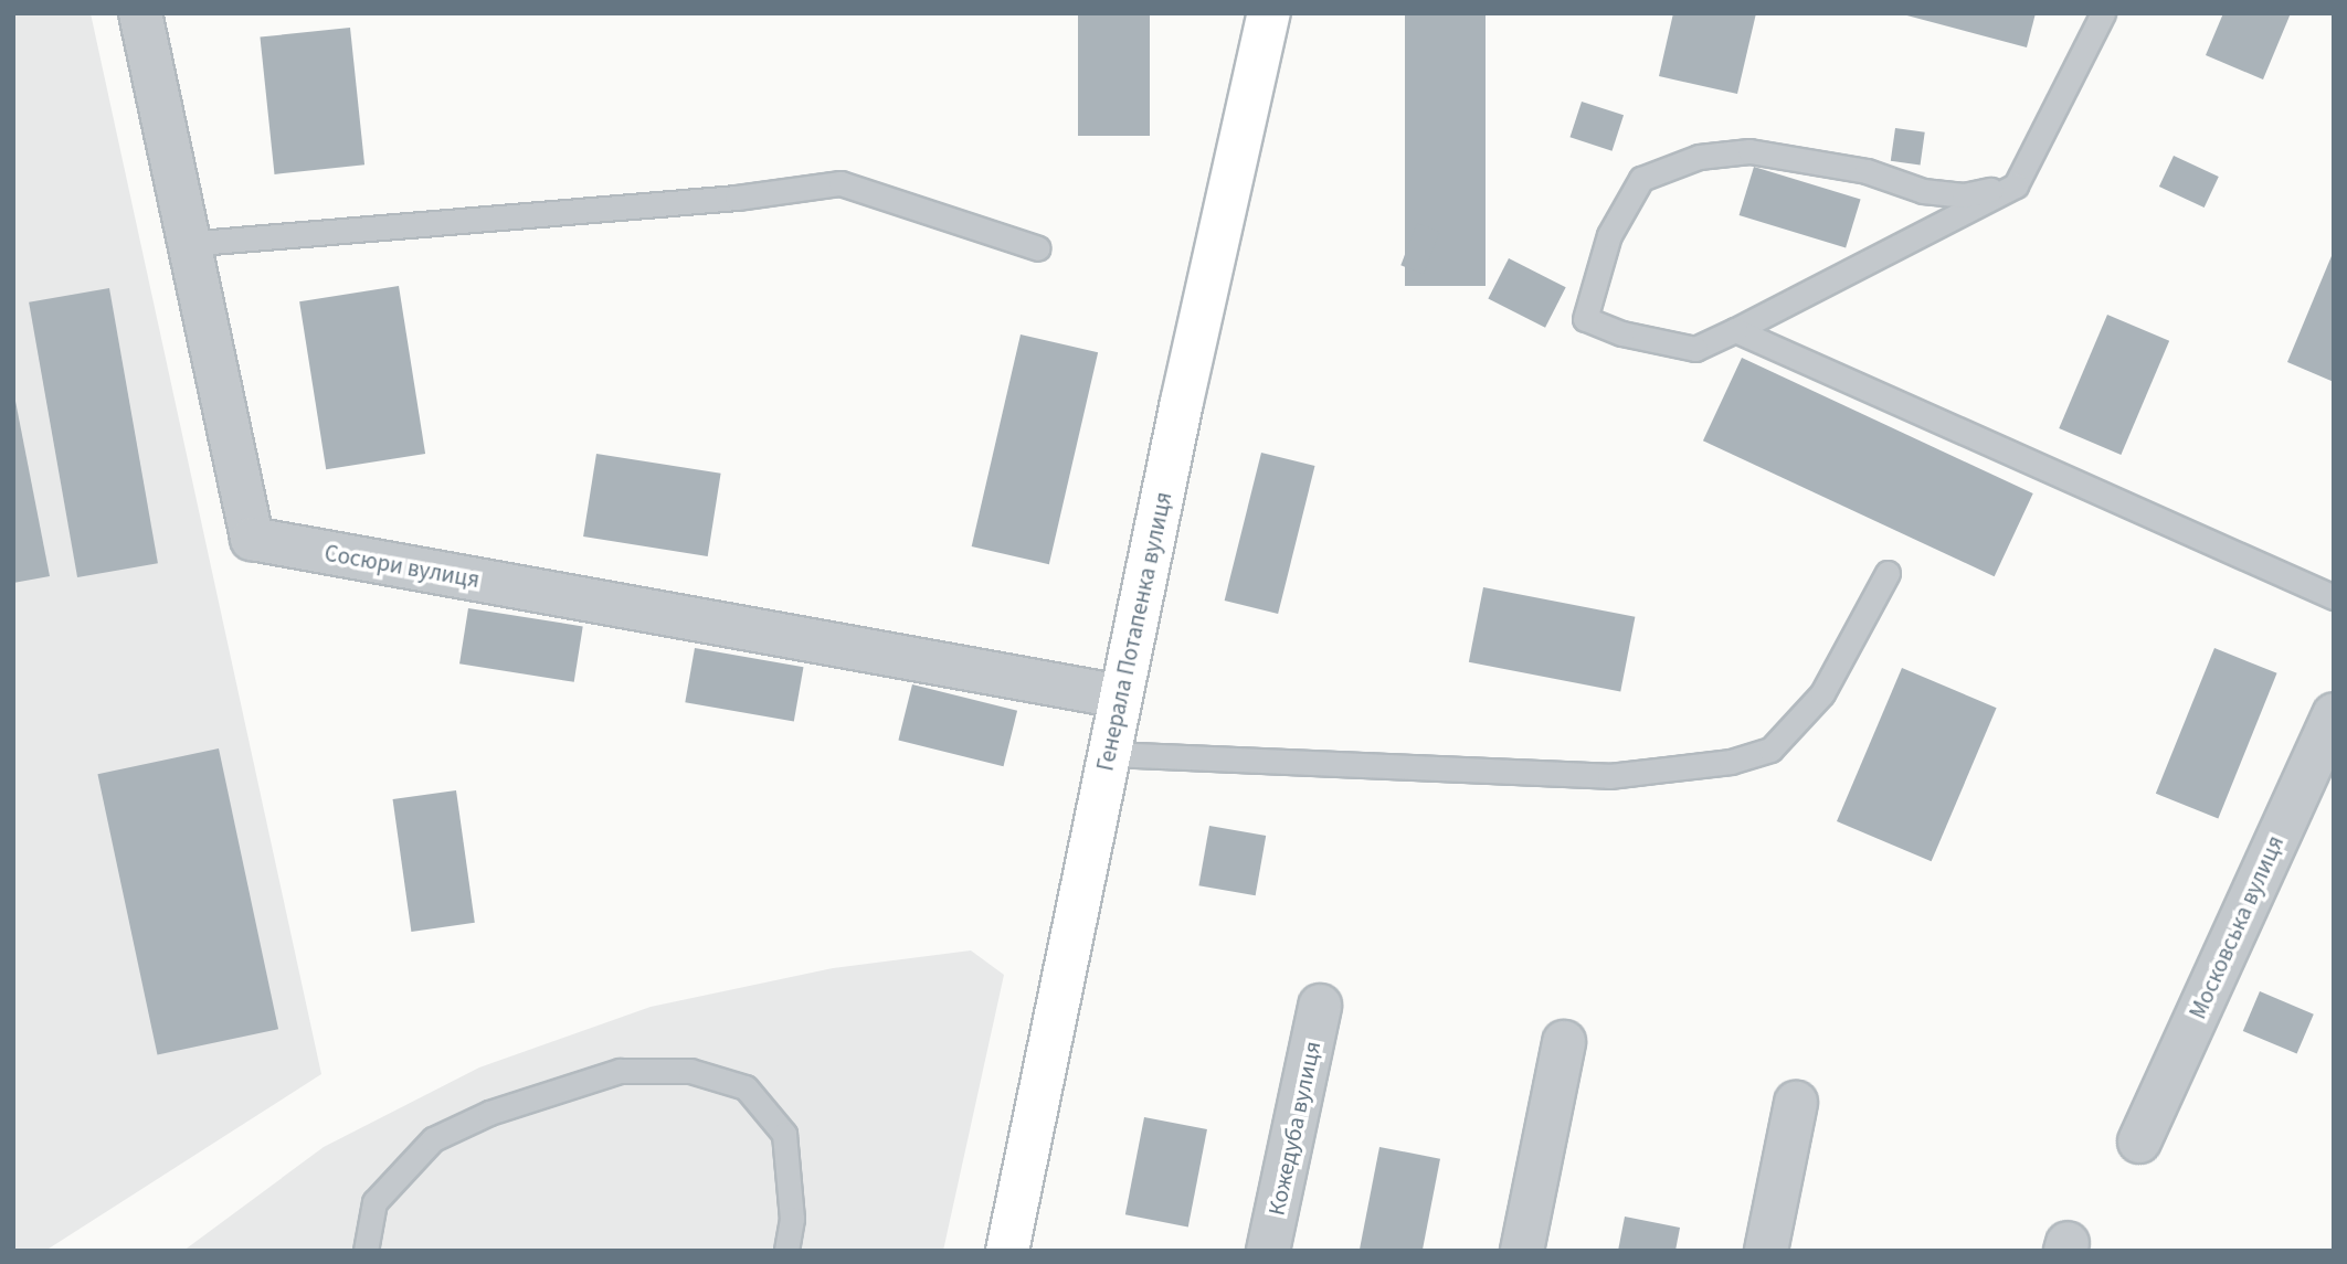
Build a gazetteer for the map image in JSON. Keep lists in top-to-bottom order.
{
  "streets": {
    "main road": ["Генерала Потапенка вулиця"],
    "street": ["Сосюри вулиця", "Московська вулиця", "Кожедуба вулиця"]
  },
  "crossings": [
    ["Сосюри вулиця", "Генерала Потапенка вулиця"]
  ]
}
